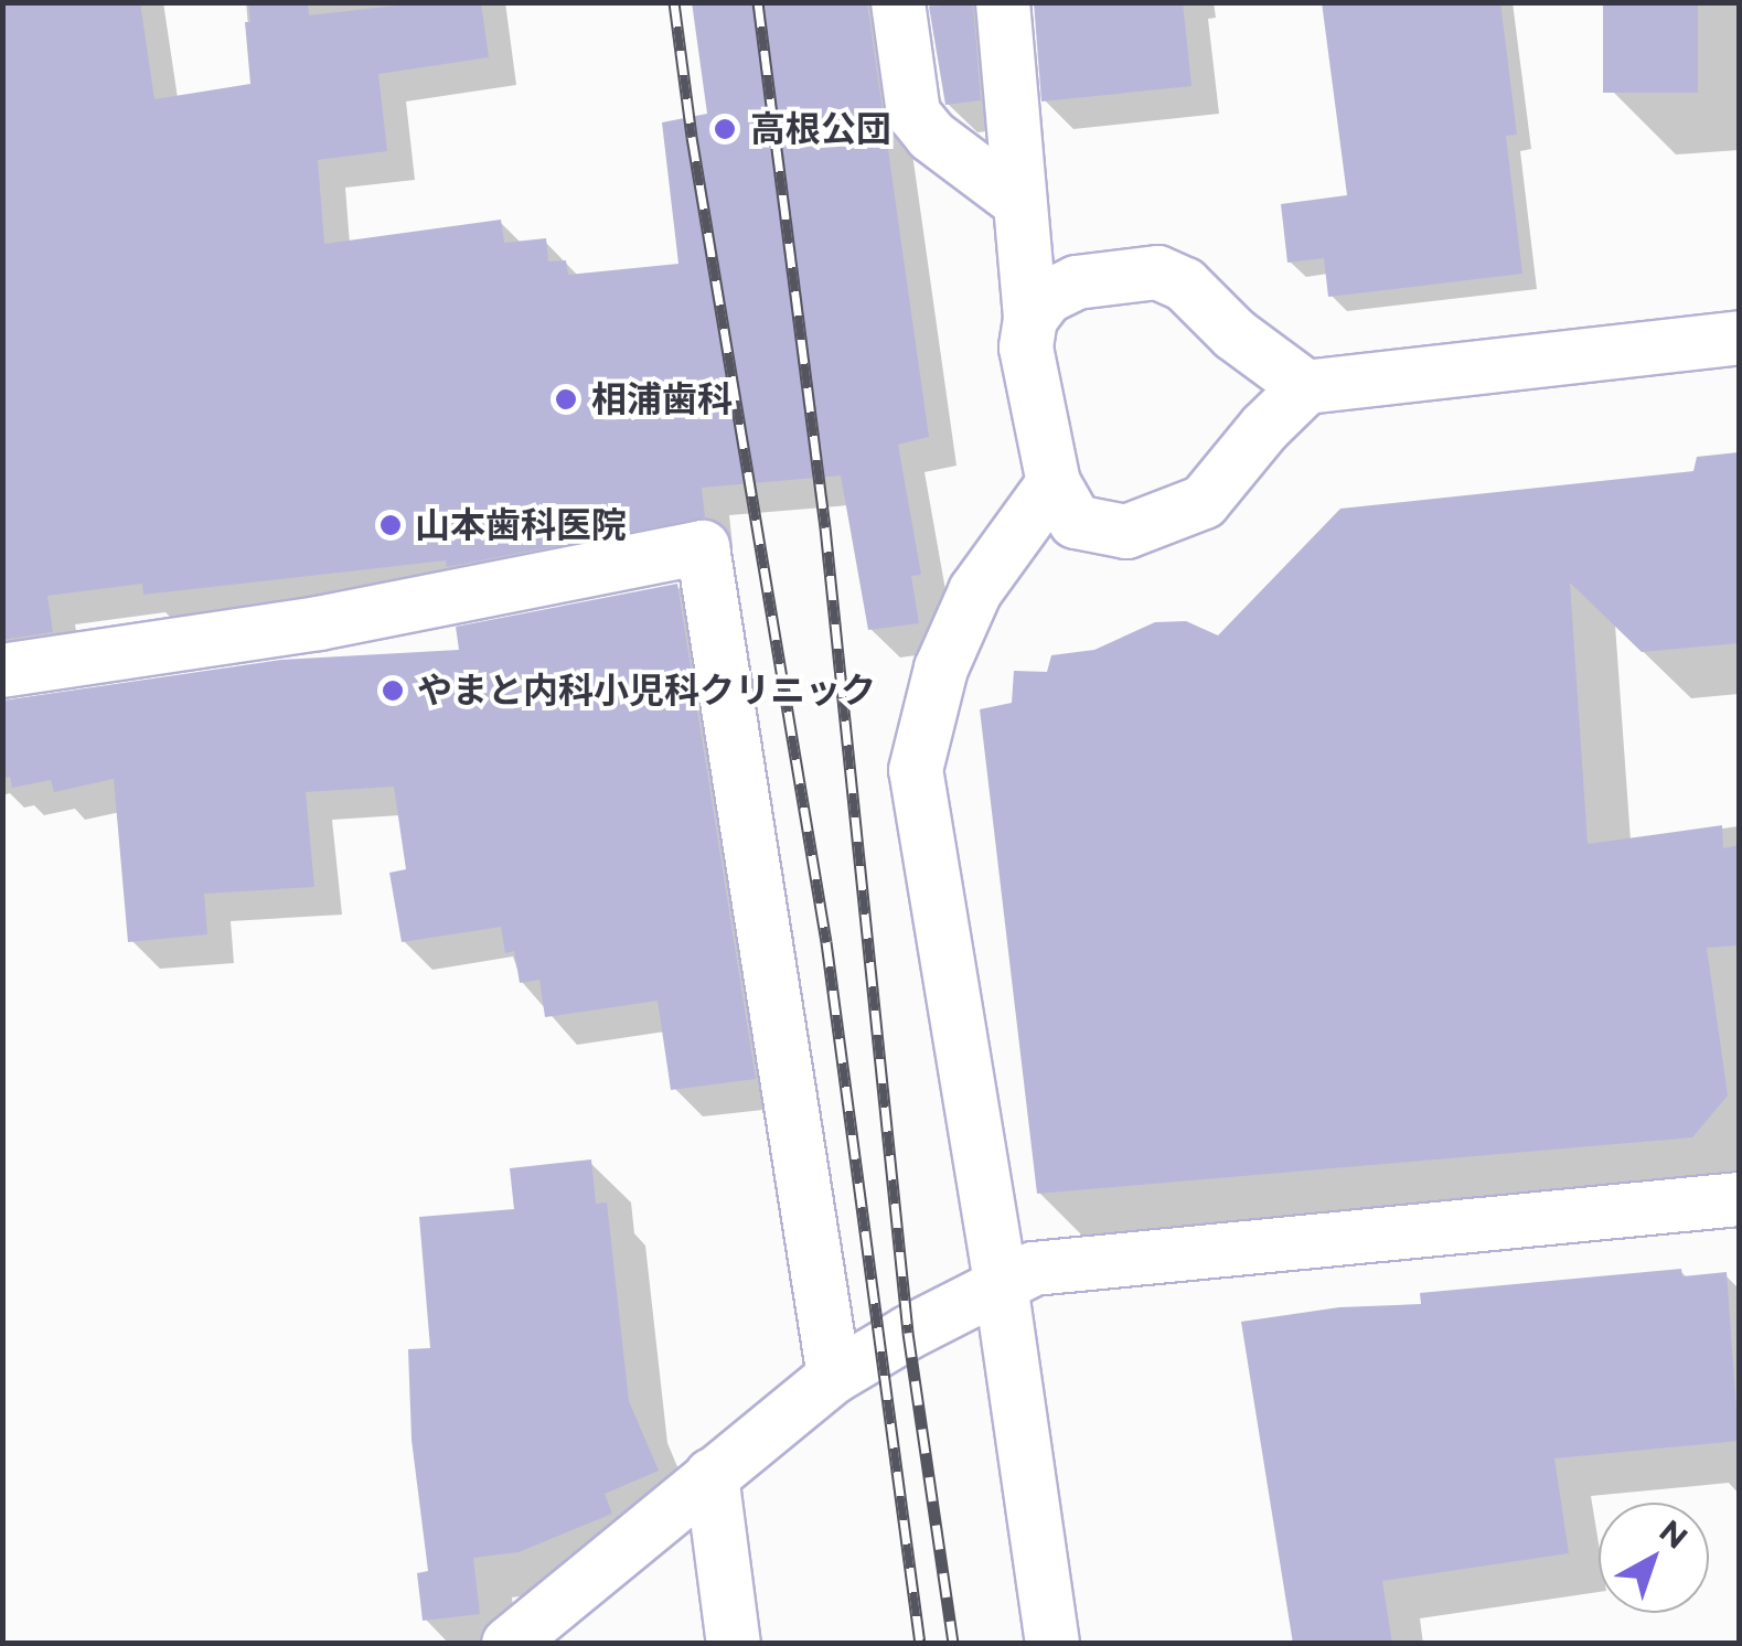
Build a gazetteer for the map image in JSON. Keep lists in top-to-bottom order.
{
  "places": [
    "高根公団",
    "相浦歯科",
    "山本歯科医院",
    "やまと内科小児科クリニック"
  ],
  "north": "top right"
}
